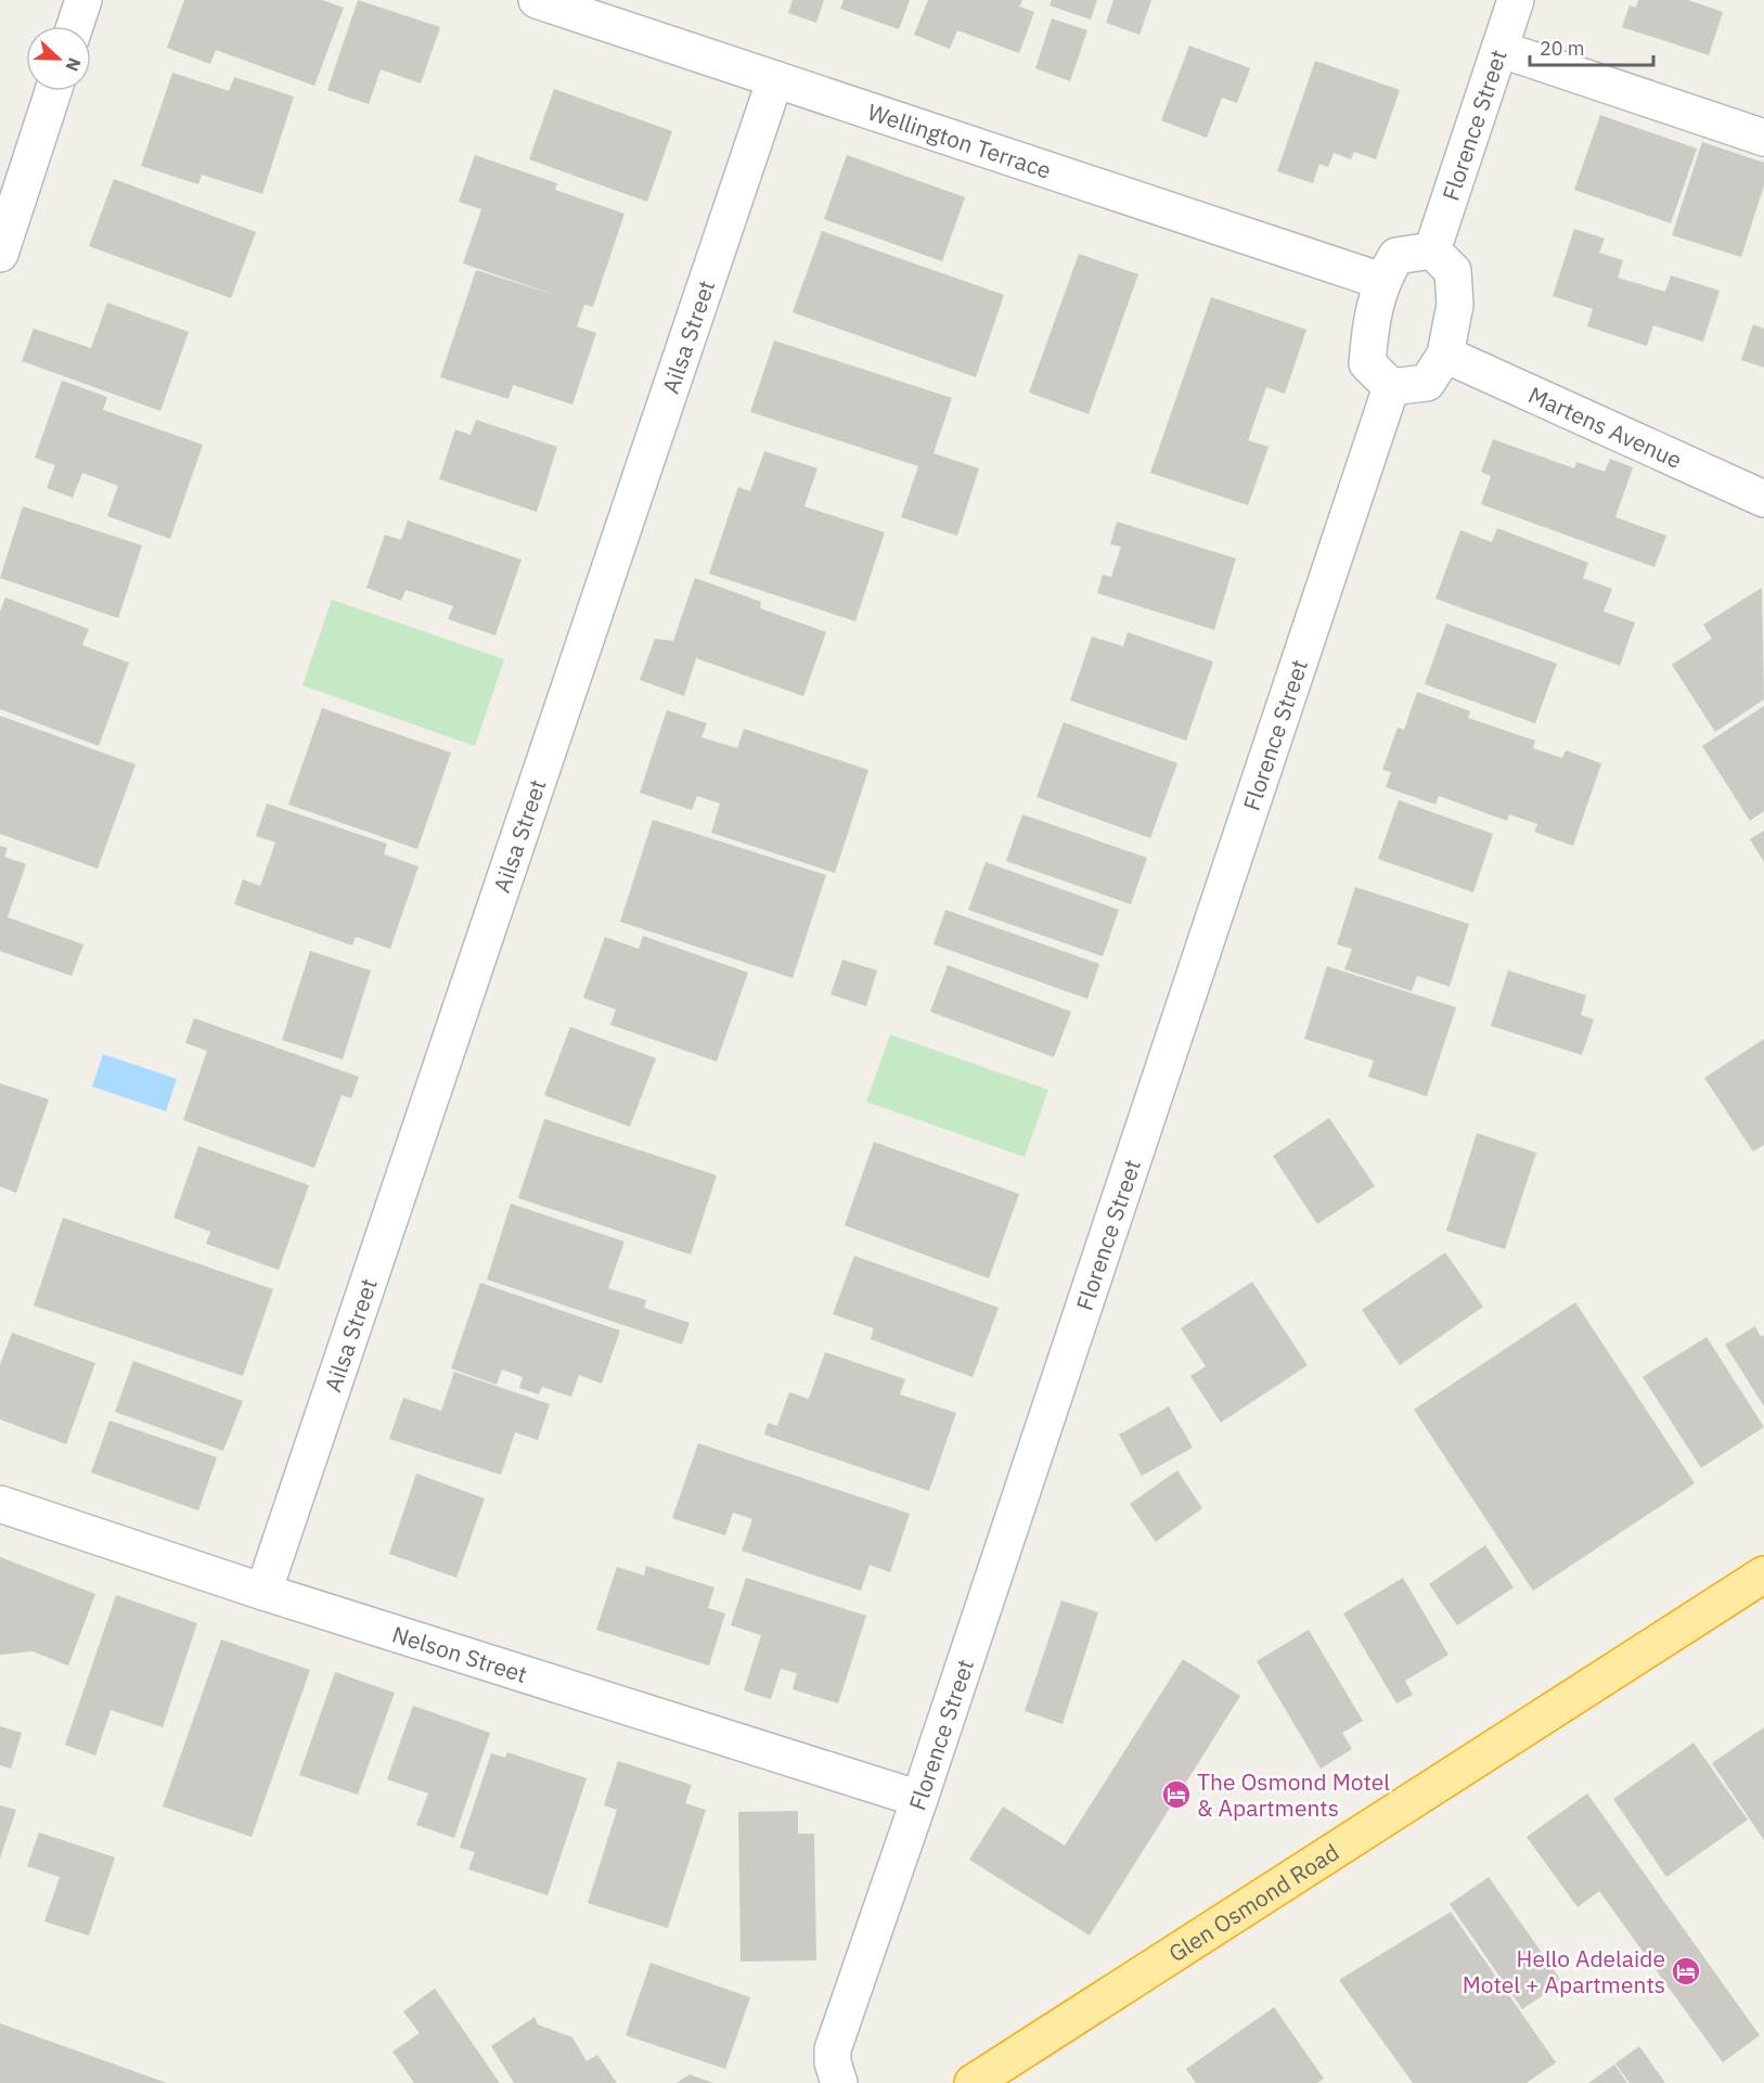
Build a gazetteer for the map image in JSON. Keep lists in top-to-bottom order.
{
  "streets": {
    "highway": ["Glen Osmond Road"],
    "street": [
      "Florence Street",
      "Wellington Terrace",
      "Ailsa Street",
      "Martens Avenue",
      "Nelson Street"
    ]
  },
  "crossings": [
    ["Florence Street", "Wellington Terrace"],
    ["Florence Street", "Martens Avenue"],
    ["Florence Street", "Nelson Street"],
    ["Wellington Terrace", "Ailsa Street"],
    ["Wellington Terrace", "Martens Avenue"],
    ["Ailsa Street", "Nelson Street"]
  ],
  "places": {
    "hotel": ["The Osmond Motel & Apartments", "Hello Adelaide Motel + Apartments"]
  },
  "scale_bar": "20 m",
  "north": "right"
}
